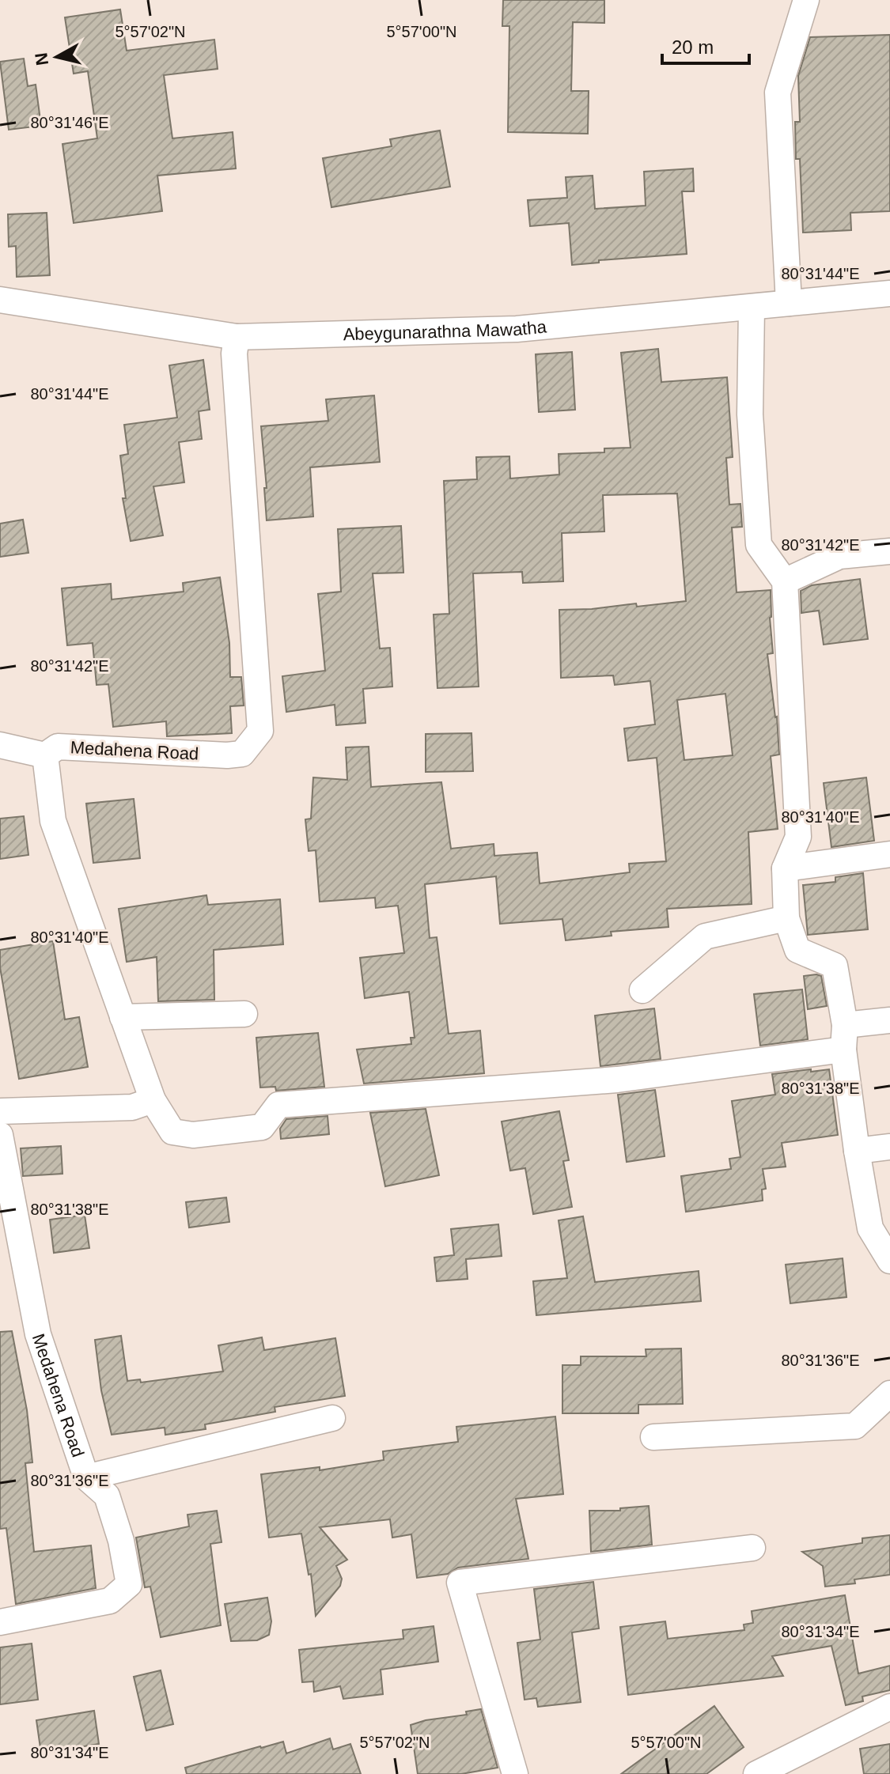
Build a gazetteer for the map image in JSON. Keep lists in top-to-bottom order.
{
  "streets": {
    "street": ["Abeygunarathna Mawatha", "Medahena Road"]
  },
  "crossings": [
    ["Abeygunarathna Mawatha", "Medahena Road"]
  ],
  "scale_bar": "20 m",
  "north": "left",
  "coordinates": [
    "5°57'02\"N",
    "5°57'00\"N",
    "80°31'46\"E",
    "80°31'44\"E",
    "80°31'42\"E",
    "80°31'40\"E",
    "80°31'38\"E",
    "80°31'36\"E",
    "80°31'34\"E"
  ]
}
